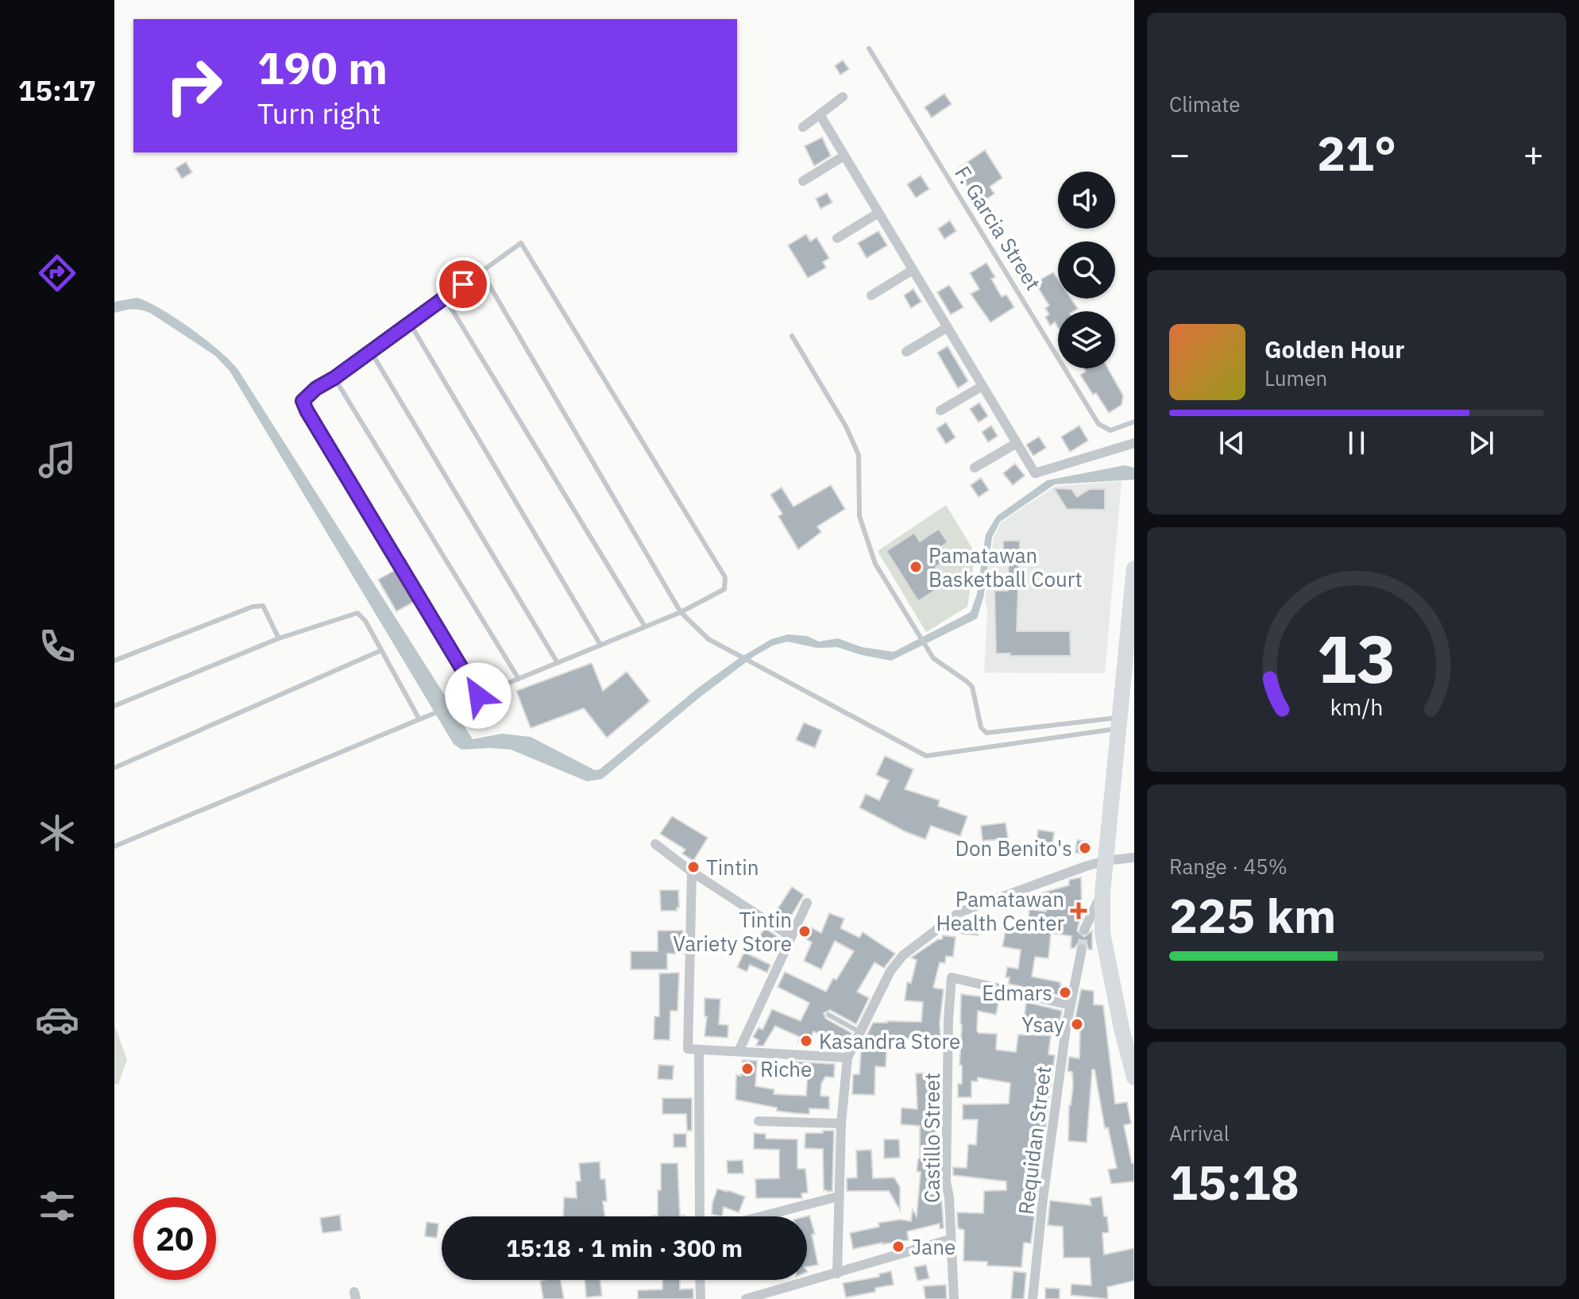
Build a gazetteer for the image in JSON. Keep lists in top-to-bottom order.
{
  "streets": {
    "street": ["Castillo Street", "Requidan Street"],
    "lane": ["F. Garcia Street"]
  },
  "crossings": [
    ["Castillo Street", "Requidan Street"]
  ],
  "places": {
    "other": [
      "Pamatawan Basketball Court",
      "Don Benito's",
      "Tintin",
      "Tintin Variety Store",
      "Edmars",
      "Ysay",
      "Kasandra Store",
      "Riche",
      "Jane"
    ],
    "health": ["Pamatawan Health Center"]
  },
  "page": {
    "tabs": "15:17",
    "tile": [
      "Climate",
      ["Range · 45%", "225 km"],
      ["Arrival", "15:18"]
    ],
    "turn": ["190 m", "Turn right"],
    "heat": ["−", "21°", "+"],
    "song": ["Golden Hour", "Lumen"],
    "limit": "20",
    "trip": "15:18 · 1 min · 300 m",
    "gauge": ["13", "km/h"]
  }
}
